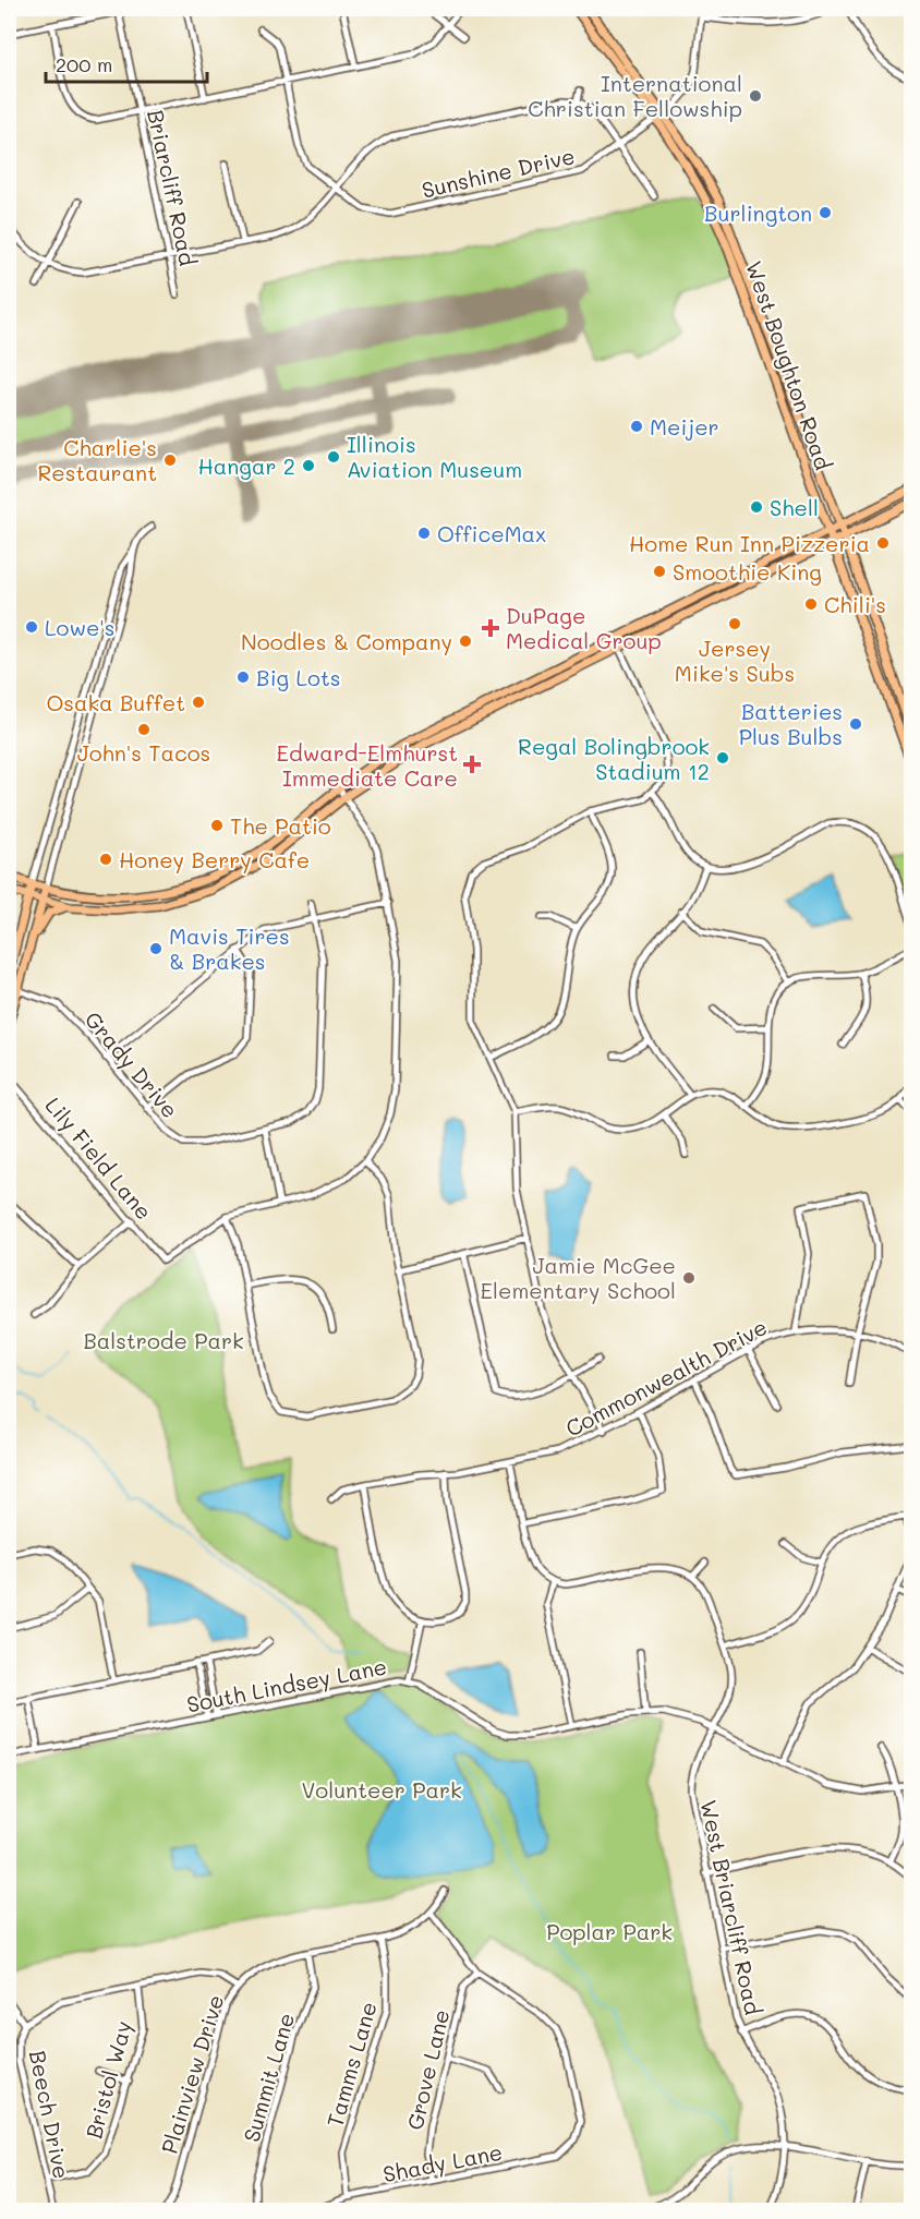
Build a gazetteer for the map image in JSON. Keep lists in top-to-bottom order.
{
  "streets": {
    "main road": ["West Boughton Road"],
    "street": [
      "Sunshine Drive",
      "Briarcliff Road",
      "Grady Drive",
      "Lily Field Lane",
      "Commonwealth Drive",
      "South Lindsey Lane",
      "West Briarcliff Road",
      "Tamms Lane",
      "Grove Lane",
      "Plainview Drive",
      "Summit Lane",
      "Bristol Way",
      "Beech Drive",
      "Shady Lane"
    ]
  },
  "crossings": [
    ["Sunshine Drive", "West Boughton Road"],
    ["South Lindsey Lane", "West Briarcliff Road"],
    ["Tamms Lane", "Plainview Drive"],
    ["Tamms Lane", "Shady Lane"],
    ["Grove Lane", "Shady Lane"],
    ["Plainview Drive", "Summit Lane"],
    ["Bristol Way", "Beech Drive"]
  ],
  "parks": ["Balstrode Park", "Volunteer Park", "Poplar Park"],
  "places": {
    "other": [
      "International Christian Fellowship",
      "Burlington",
      "Meijer",
      "Illinois Aviation Museum",
      "Charlie's Restaurant",
      "Hangar 2",
      "Shell",
      "OfficeMax",
      "Home Run Inn Pizzeria",
      "Smoothie King",
      "Chili's",
      "Jersey Mike's Subs",
      "Lowe's",
      "Noodles & Company",
      "Big Lots",
      "Osaka Buffet",
      "Batteries Plus Bulbs",
      "John's Tacos",
      "Regal Bolingbrook Stadium 12",
      "The Patio",
      "Honey Berry Cafe",
      "Mavis Tires & Brakes",
      "Jamie McGee Elementary School"
    ],
    "health": ["DuPage Medical Group", "Edward-Elmhurst Immediate Care"]
  },
  "scale_bar": "200 m"
}
